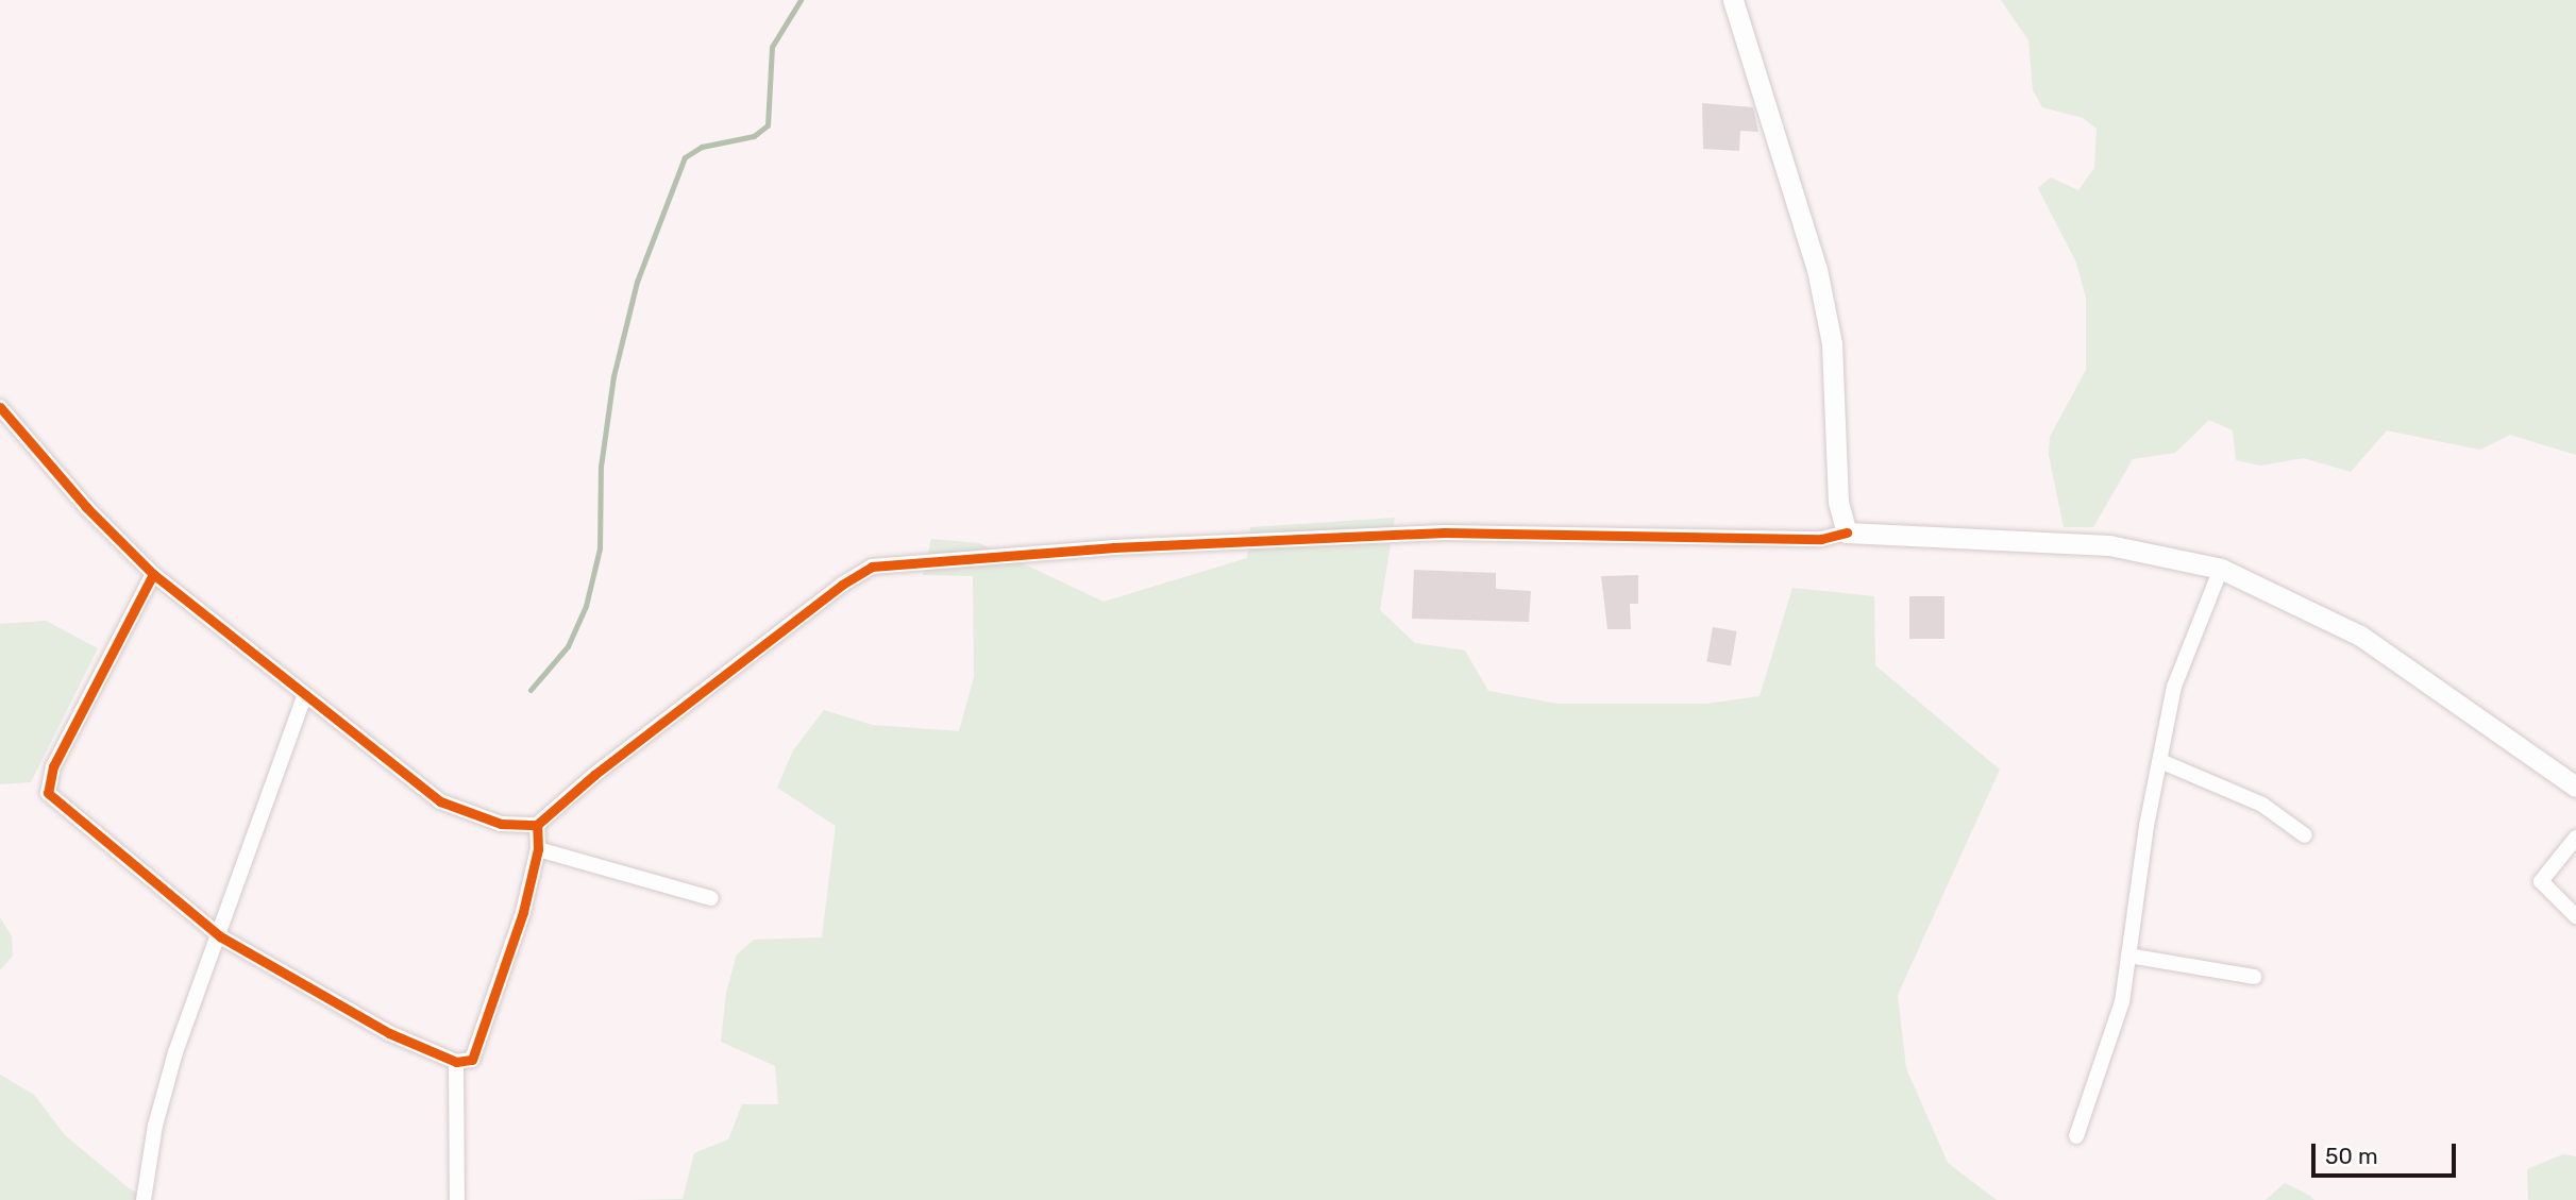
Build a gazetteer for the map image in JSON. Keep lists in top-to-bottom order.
{
  "scale_bar": "50 m"
}
